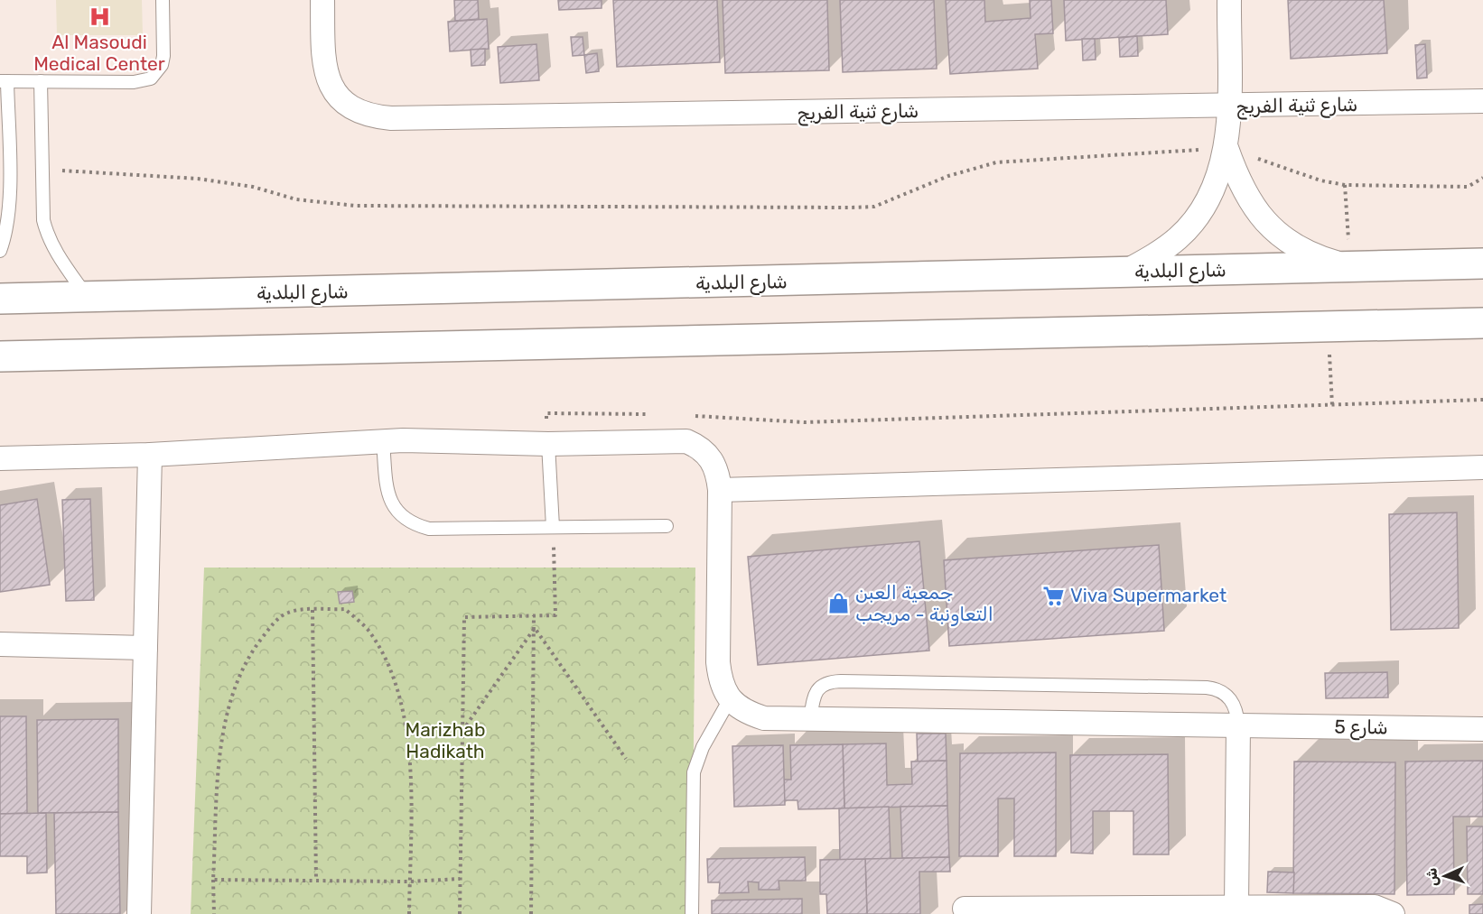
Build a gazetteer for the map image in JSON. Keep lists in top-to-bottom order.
{
  "streets": {
    "main road": ["شارع البلدية"],
    "street": ["شارع ثنية الفريج", "شارع 5"]
  },
  "parks": ["Marizhab Hadikath"],
  "places": {
    "hospital": ["Al Masoudi Medical Center"],
    "supermarket": ["Viva Supermarket"],
    "shop": ["جمعية العبن التعاونبة - مريجب"]
  },
  "north": "left"
}
